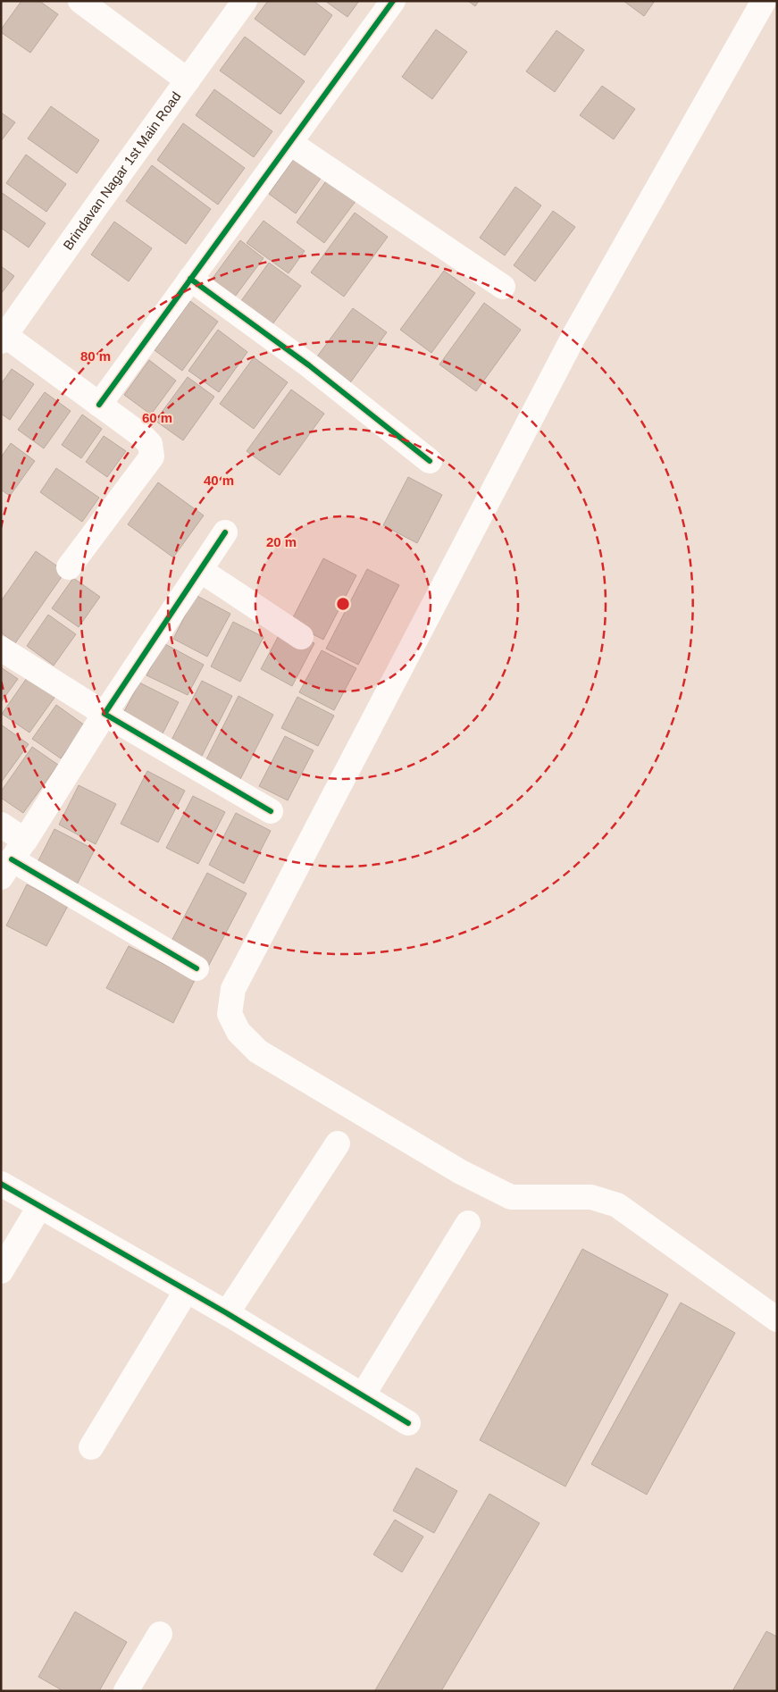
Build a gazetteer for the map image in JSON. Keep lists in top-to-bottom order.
{
  "streets": {
    "street": ["Brindavan Nagar 1st Main Road"]
  },
  "rings": [
    "80 m",
    "60 m",
    "40 m",
    "20 m"
  ]
}
